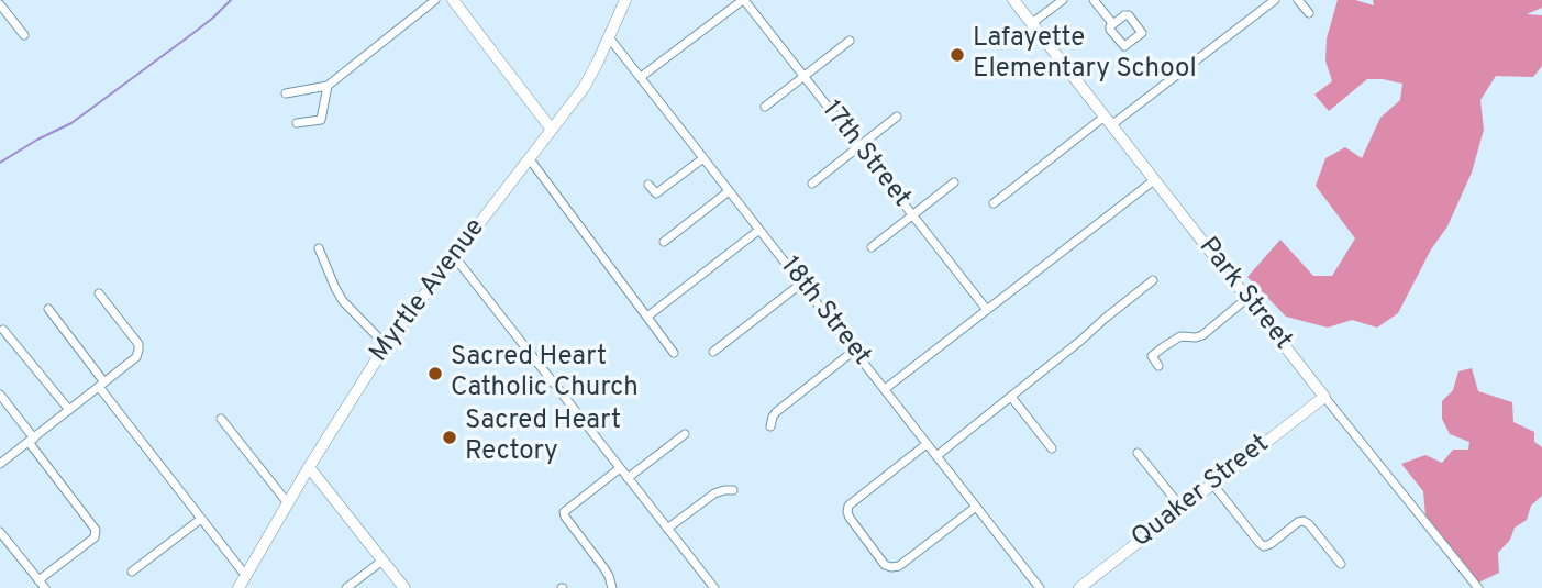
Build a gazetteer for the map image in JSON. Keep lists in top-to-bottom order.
{
  "streets": {
    "street": [
      "17th Street",
      "Myrtle Avenue",
      "Park Street",
      "18th Street",
      "Quaker Street"
    ]
  },
  "crossings": [
    ["Myrtle Avenue", "18th Street"],
    ["Park Street", "Quaker Street"]
  ],
  "places": ["Lafayette Elementary School", "Sacred Heart Catholic Church", "Sacred Heart Rectory"]
}
